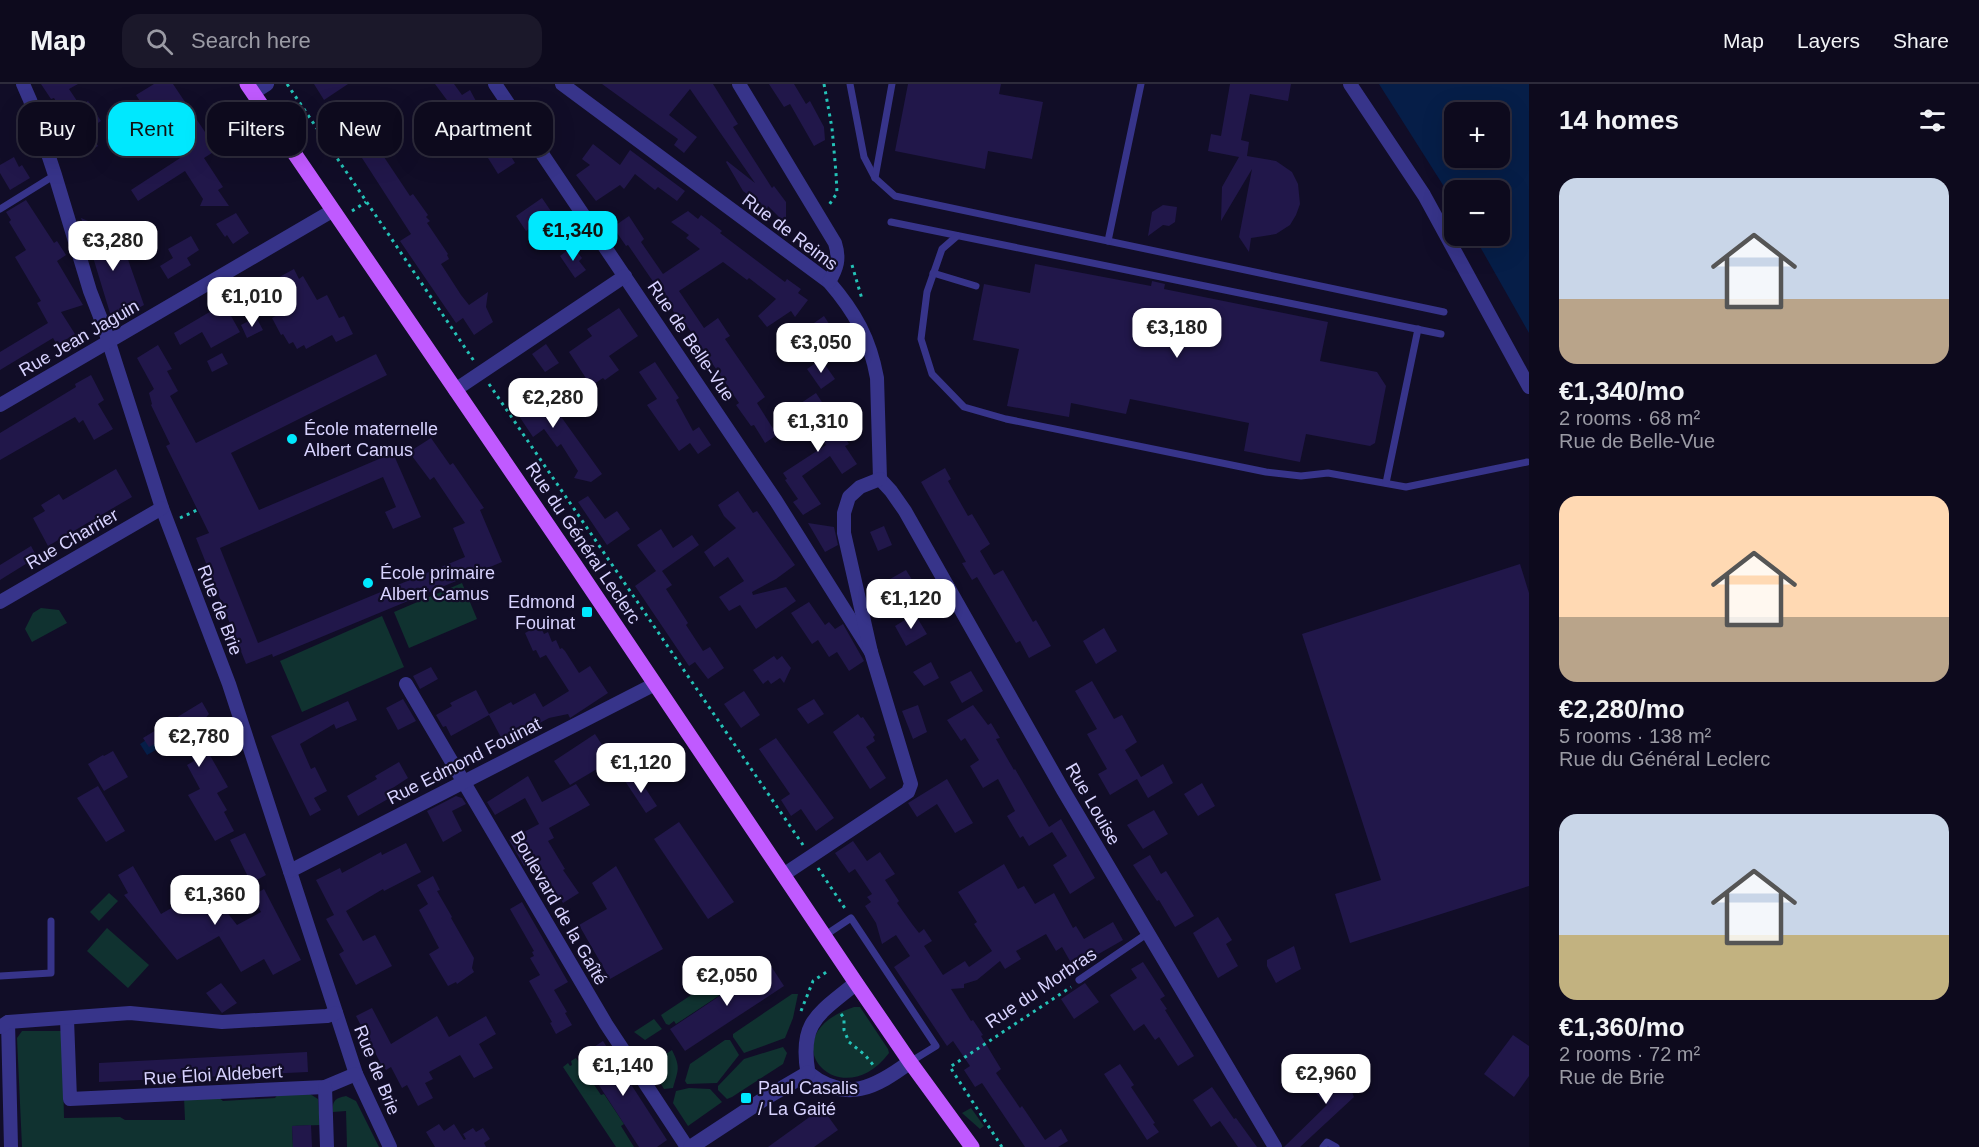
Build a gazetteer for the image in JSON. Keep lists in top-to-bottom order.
{
  "streets": {
    "main road": ["Rue du Général Leclerc"],
    "street": [
      "Rue de Reims",
      "Rue Jean Jaguin",
      "Rue de Belle-Vue",
      "Rue Charrier",
      "Rue de Brie",
      "Rue Edmond Fouinat",
      "Rue Louise",
      "Boulevard de la Gaîté",
      "Rue Éloi Aldebert"
    ],
    "lane": ["Rue du Morbras"]
  },
  "crossings": [
    ["Rue de Reims", "Rue Louise"],
    ["Rue Jean Jaguin", "Rue du Général Leclerc"],
    ["Rue Jean Jaguin", "Rue de Brie"],
    ["Rue Charrier", "Rue de Brie"],
    ["Rue du Général Leclerc", "Rue Edmond Fouinat"],
    ["Rue de Brie", "Rue Edmond Fouinat"],
    ["Rue de Brie", "Rue Éloi Aldebert"],
    ["Rue Edmond Fouinat", "Boulevard de la Gaîté"],
    ["Rue Louise", "Rue du Morbras"]
  ],
  "places": {
    "other": ["École maternelle Albert Camus", "École primaire Albert Camus"],
    "transit": ["Edmond Fouinat", "Paul Casalis / La Gaité"]
  },
  "page": {
    "header": "Map",
    "search": "Search here",
    "nav": ["Map", "Layers", "Share"],
    "heading": "14 homes",
    "map_buttons": ["+", "−"],
    "chip": [
      "Buy",
      "Rent",
      "Filters",
      "New",
      "Apartment"
    ],
    "list": [
      {
        "name": "€1,340/mo",
        "note": "2 rooms · 68 m² · Rue de Belle-Vue"
      },
      {
        "name": "€2,280/mo",
        "note": "5 rooms · 138 m² · Rue du Général Leclerc"
      },
      {
        "name": "€1,360/mo",
        "note": "2 rooms · 72 m² · Rue de Brie"
      }
    ],
    "price": [
      "€1,340",
      "€3,280",
      "€1,010",
      "€3,180",
      "€3,050",
      "€2,280",
      "€1,310",
      "€1,120",
      "€2,780",
      "€1,120",
      "€1,360",
      "€2,050",
      "€1,140",
      "€2,960"
    ]
  }
}
